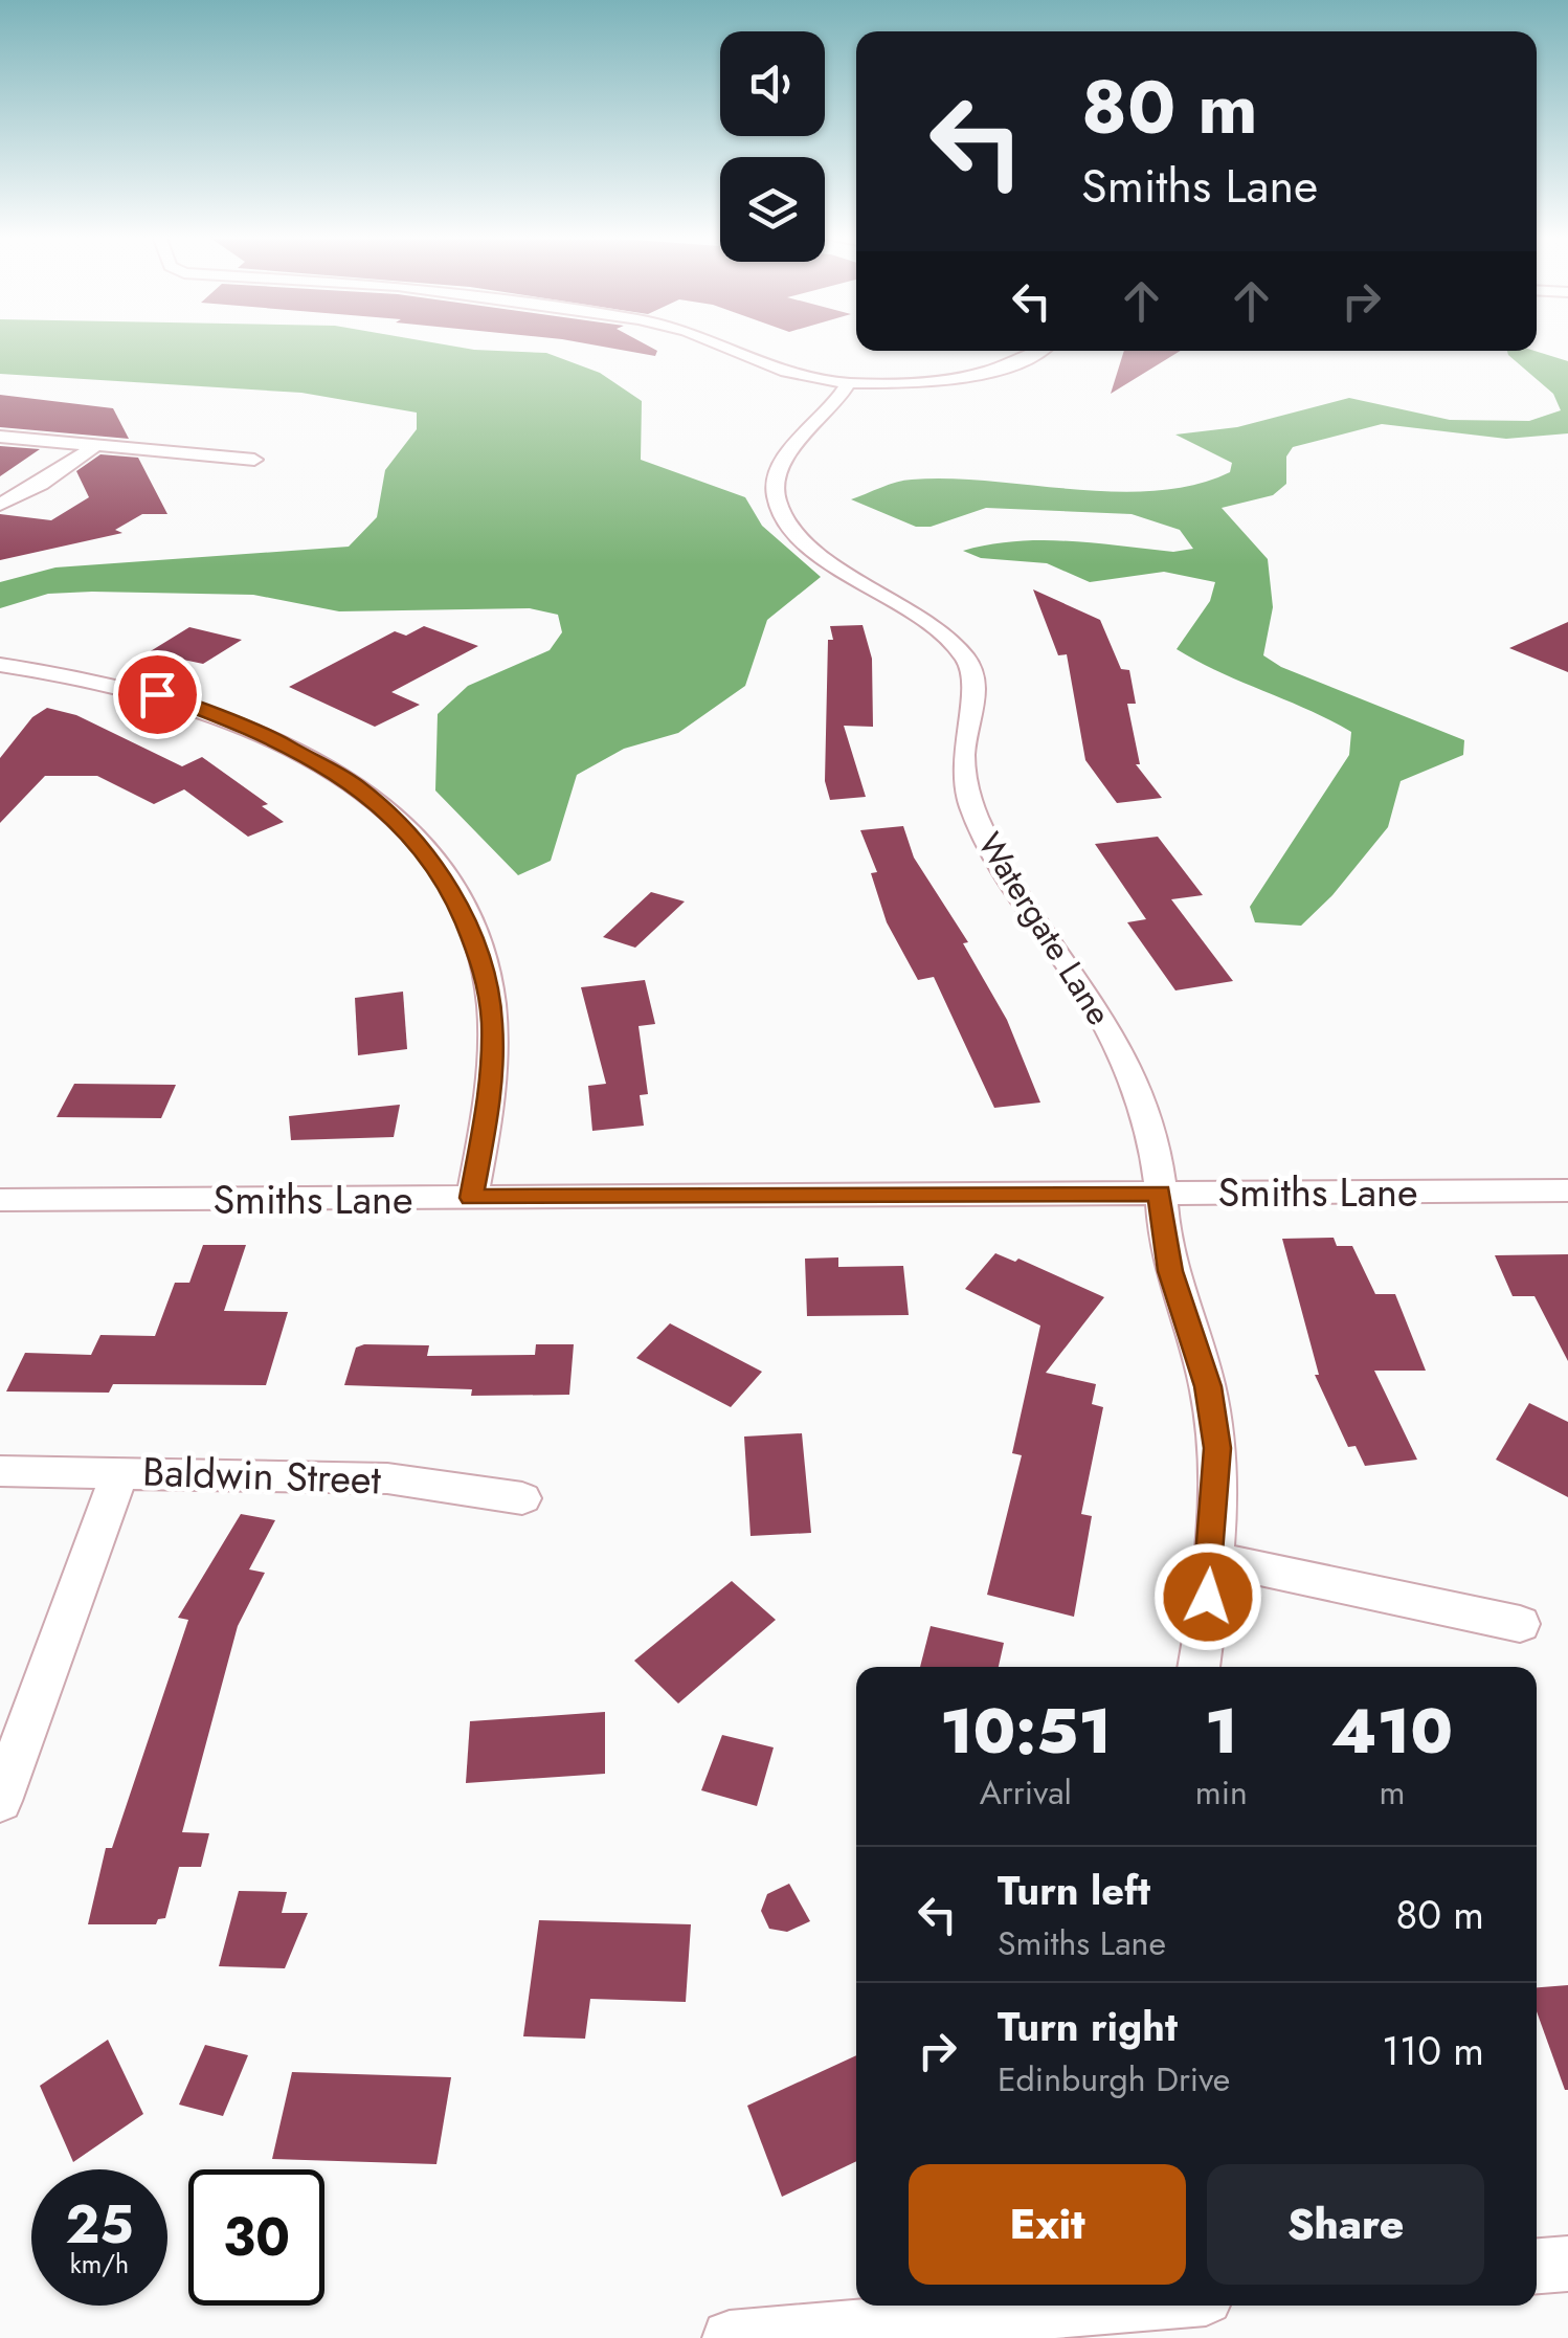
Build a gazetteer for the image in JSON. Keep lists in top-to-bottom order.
{
  "streets": {
    "street": ["Watergate Lane", "Smiths Lane", "Baldwin Street"]
  },
  "crossings": [
    ["Watergate Lane", "Smiths Lane"]
  ],
  "page": {
    "turn": ["80 m", "Smiths Lane"],
    "eta": [
      "10:51",
      "Arrival",
      "1",
      "min",
      "410",
      "m"
    ],
    "list": [
      {
        "name": "Turn left",
        "note": "Smiths Lane",
        "value": "80 m"
      },
      {
        "name": "Turn right",
        "note": "Edinburgh Drive",
        "value": "110 m"
      }
    ],
    "buttons": ["Exit", "Share"],
    "speed": "25 km/h",
    "limit": "30"
  }
}
